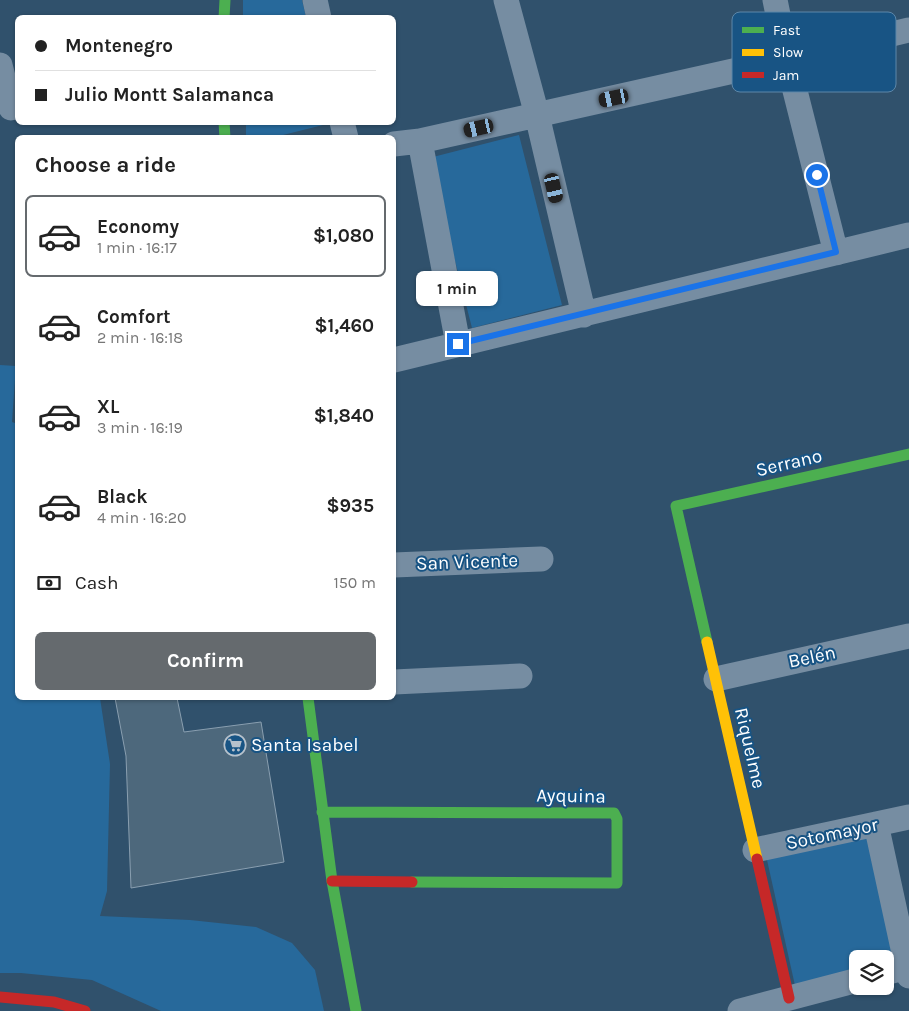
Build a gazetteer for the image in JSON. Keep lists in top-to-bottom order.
{
  "streets": {
    "street": [
      "Serrano",
      "San Vicente",
      "Belén",
      "Riquelme",
      "Ayquina",
      "Sotomayor"
    ]
  },
  "crossings": [
    ["Serrano", "Riquelme"],
    ["Belén", "Riquelme"],
    ["Riquelme", "Sotomayor"]
  ],
  "places": {
    "supermarket": ["Santa Isabel"]
  },
  "legend": ["Fast", "Slow", "Jam"],
  "page": {
    "banner": ["Montenegro", "Julio Montt Salamanca"],
    "heading": "Choose a ride",
    "list": [
      {
        "name": "Economy",
        "note": "1 min · 16:17",
        "value": "$1,080"
      },
      {
        "name": "Comfort",
        "note": "2 min · 16:18",
        "value": "$1,460"
      },
      {
        "name": "XL",
        "note": "3 min · 16:19",
        "value": "$1,840"
      },
      {
        "name": "Black",
        "note": "4 min · 16:20",
        "value": "$935"
      }
    ],
    "bubble": "1 min",
    "pay": ["Cash", "150 m"],
    "buttons": "Confirm"
  }
}
